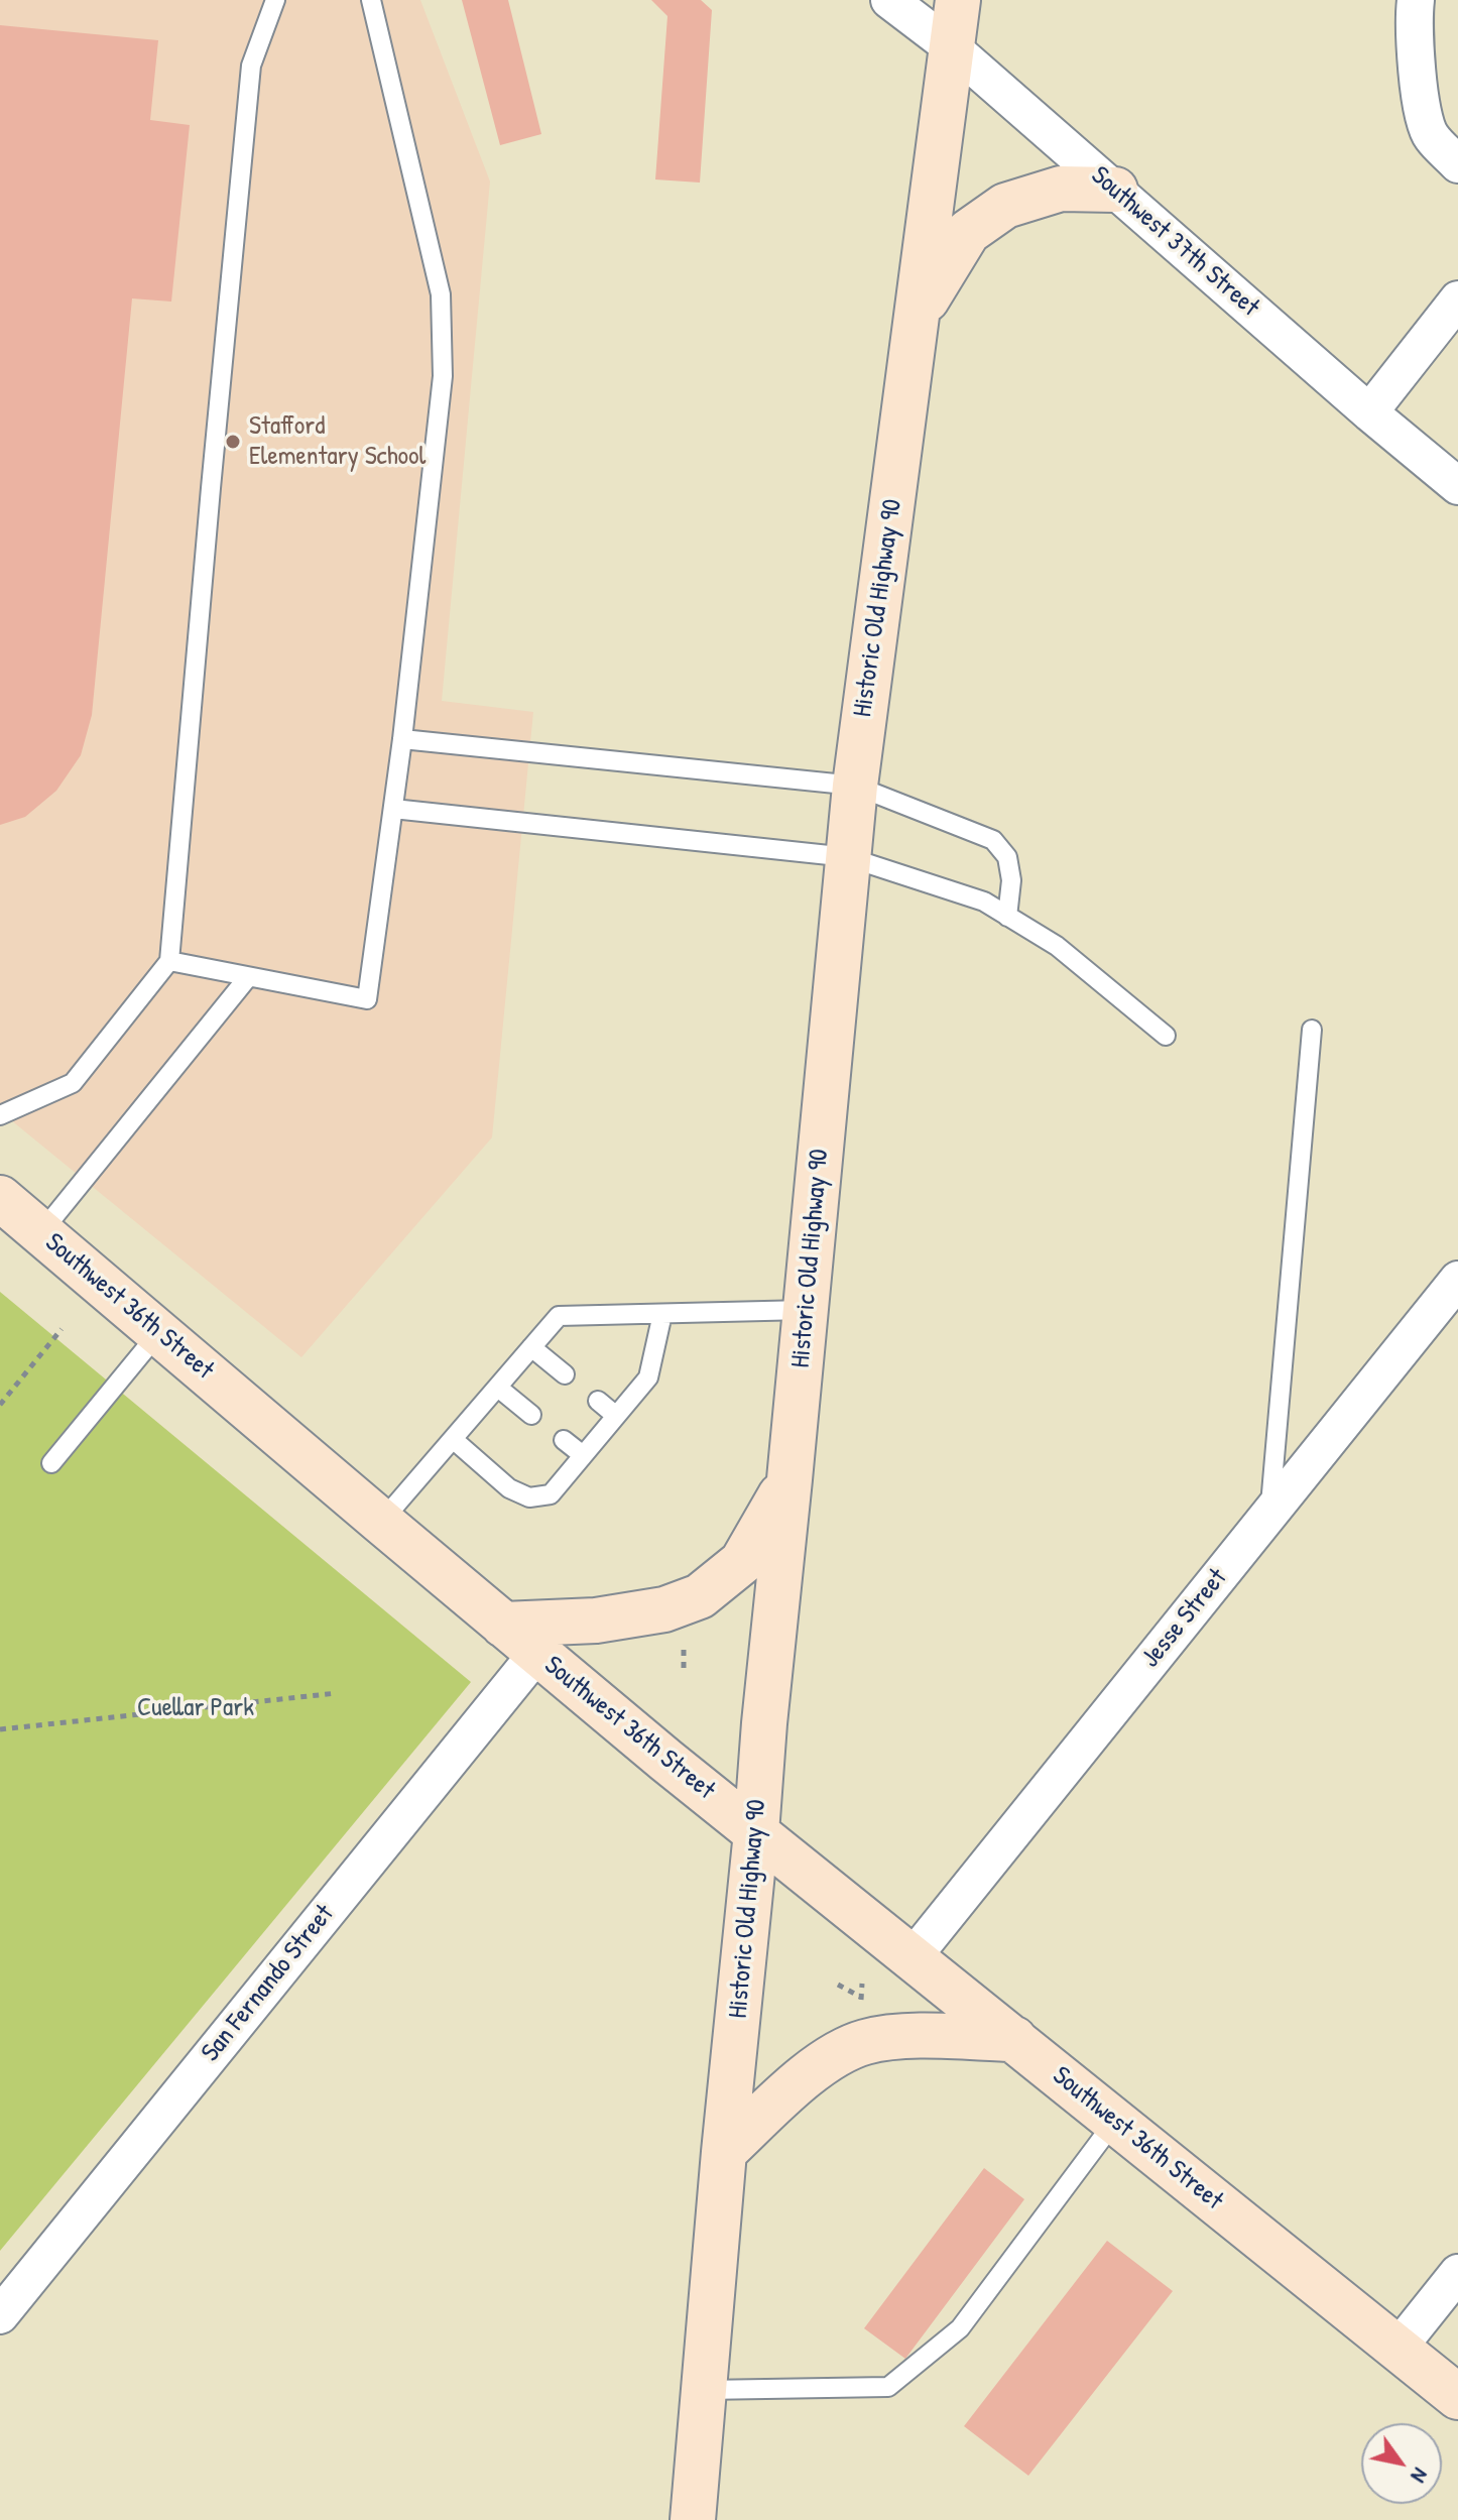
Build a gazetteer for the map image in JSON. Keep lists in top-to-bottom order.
{
  "streets": {
    "main road": ["Historic Old Highway 90", "Southwest 36th Street"],
    "street": ["Southwest 37th Street", "Jesse Street", "San Fernando Street"]
  },
  "crossings": [
    ["Southwest 37th Street", "Historic Old Highway 90"],
    ["Historic Old Highway 90", "Southwest 36th Street"],
    ["Southwest 36th Street", "Jesse Street"],
    ["Southwest 36th Street", "San Fernando Street"]
  ],
  "parks": ["Cuellar Park"],
  "places": ["Stafford Elementary School"],
  "north": "bottom right"
}
